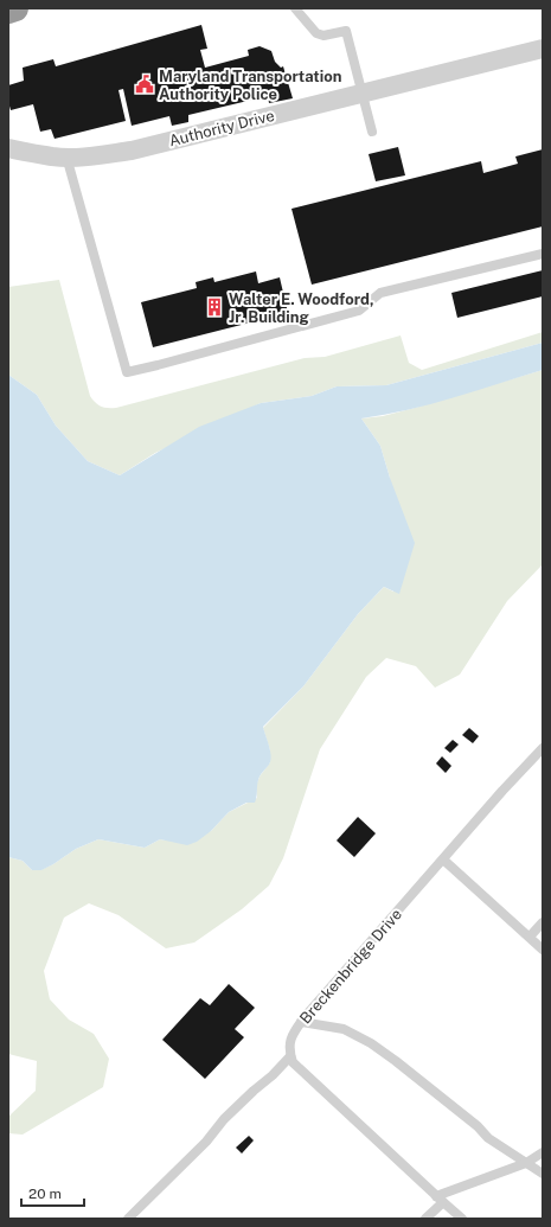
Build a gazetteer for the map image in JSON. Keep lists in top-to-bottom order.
{
  "streets": {
    "street": ["Authority Drive"],
    "lane": ["Breckenbridge Drive"]
  },
  "places": {
    "public building": ["Maryland Transportation Authority Police"],
    "building": ["Walter E. Woodford, Jr. Building"]
  },
  "scale_bar": "20 m"
}
